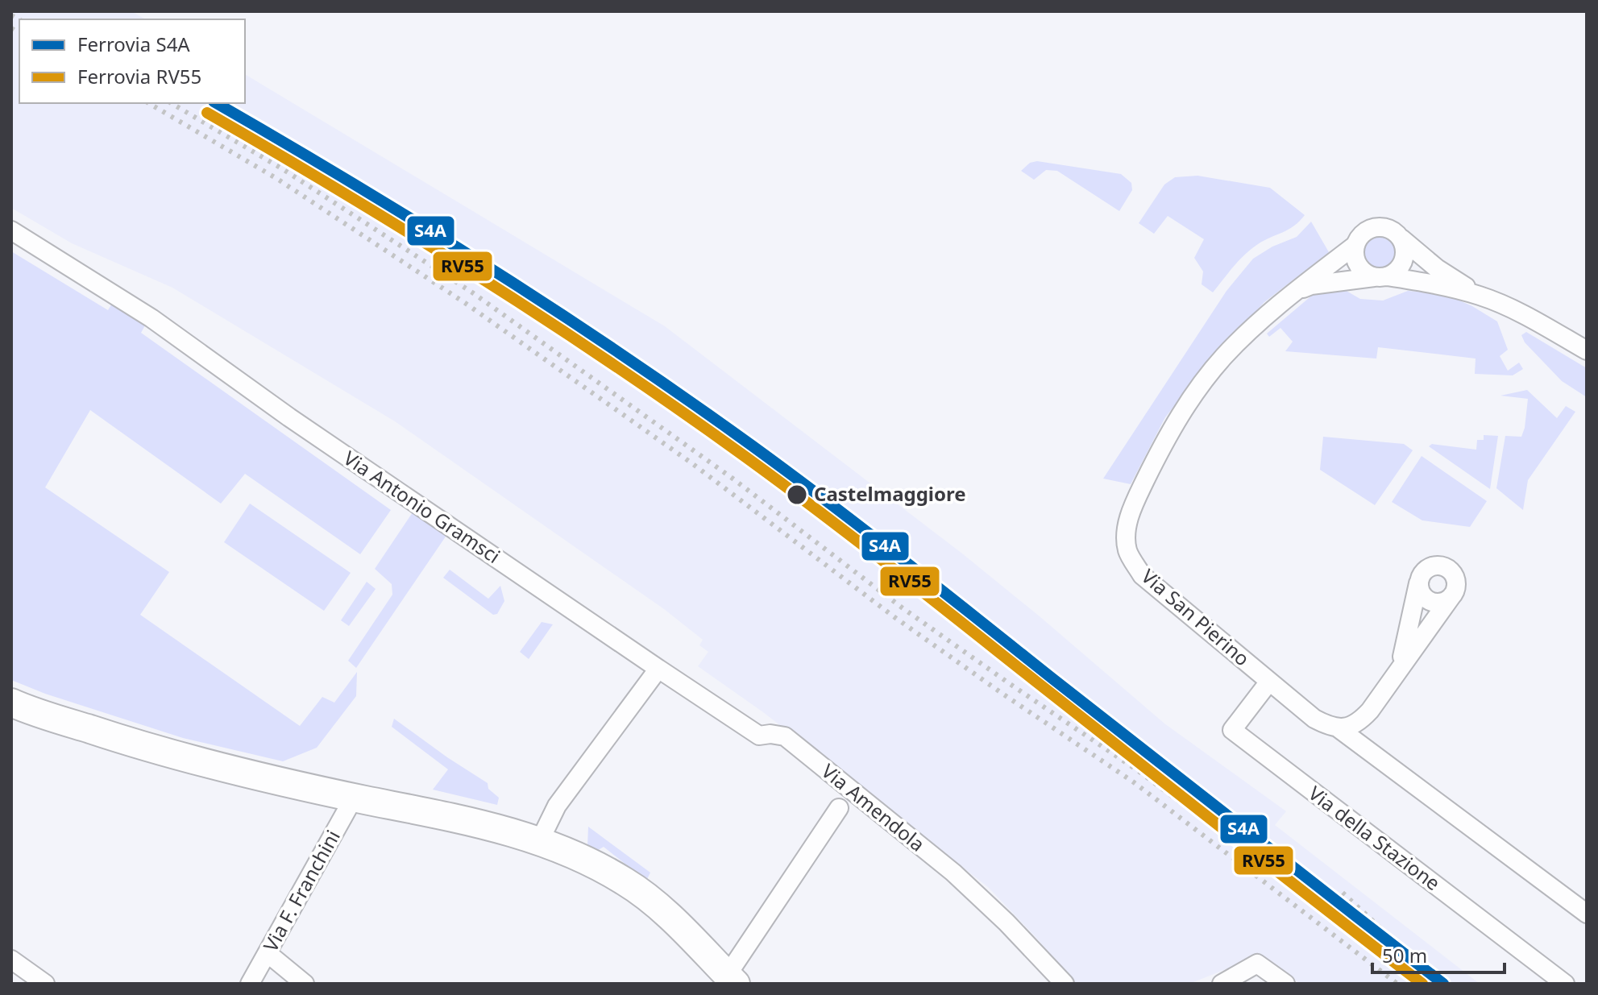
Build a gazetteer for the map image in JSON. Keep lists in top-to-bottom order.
{
  "streets": {
    "street": [
      "Via Antonio Gramsci",
      "Via San Pierino",
      "Via Amendola",
      "Via della Stazione",
      "Via F. Franchini"
    ]
  },
  "crossings": [
    ["Via Antonio Gramsci", "Via Amendola"],
    ["Via San Pierino", "Via della Stazione"]
  ],
  "places": ["Castelmaggiore"],
  "lines": ["rail line S4A", "rail line RV55"],
  "legend": ["Ferrovia S4A", "Ferrovia RV55"],
  "scale_bar": "50 m"
}
